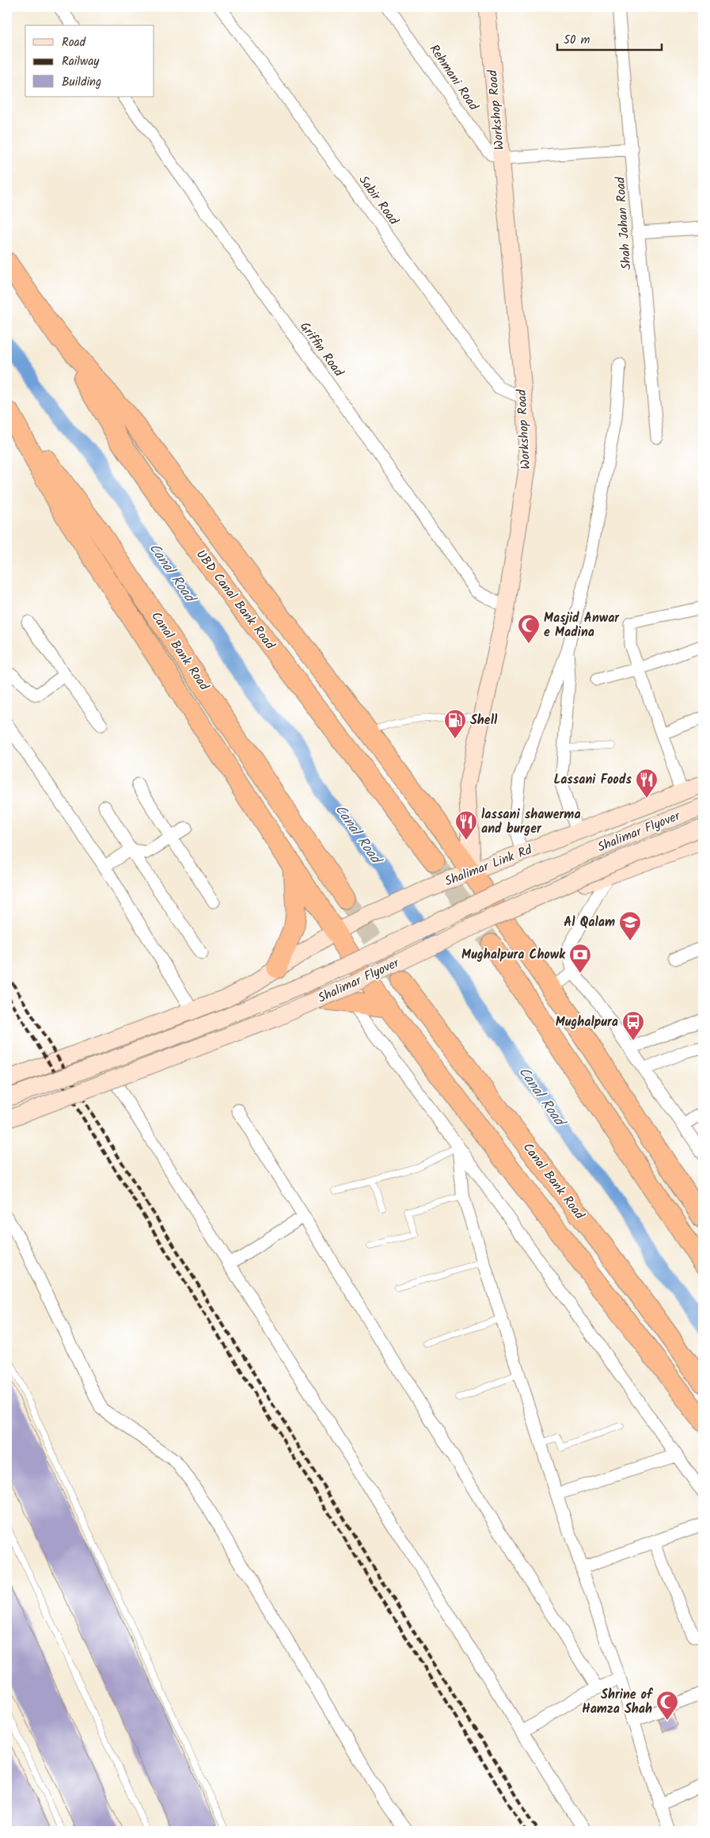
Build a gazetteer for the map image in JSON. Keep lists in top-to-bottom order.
{
  "streets": {
    "highway": ["UBD Canal Bank Road", "Canal Bank Road"],
    "main road": ["Workshop Road", "Shalimar Flyover", "Shalimar Link Rd"],
    "street": [
      "Rehmani Road",
      "Sabir Road",
      "Shah Jahan Road",
      "Griffin Road"
    ]
  },
  "crossings": [
    ["Rehmani Road", "Workshop Road"],
    ["Workshop Road", "Sabir Road"],
    ["Workshop Road", "Griffin Road"],
    ["Workshop Road", "Shalimar Link Rd"]
  ],
  "water": ["Canal Road"],
  "places": {
    "mosque": ["Masjid Anwar e Madina", "Shrine of Hamza Shah"],
    "fuel station": ["Shell"],
    "restaurant": ["Lassani Foods", "lassani shawerma and burger"],
    "school or university": ["Al Qalam"],
    "bank": ["Mughalpura Chowk"],
    "bus stop": ["Mughalpura"]
  },
  "legend": ["Road", "Railway", "Building"],
  "scale_bar": "50 m"
}
